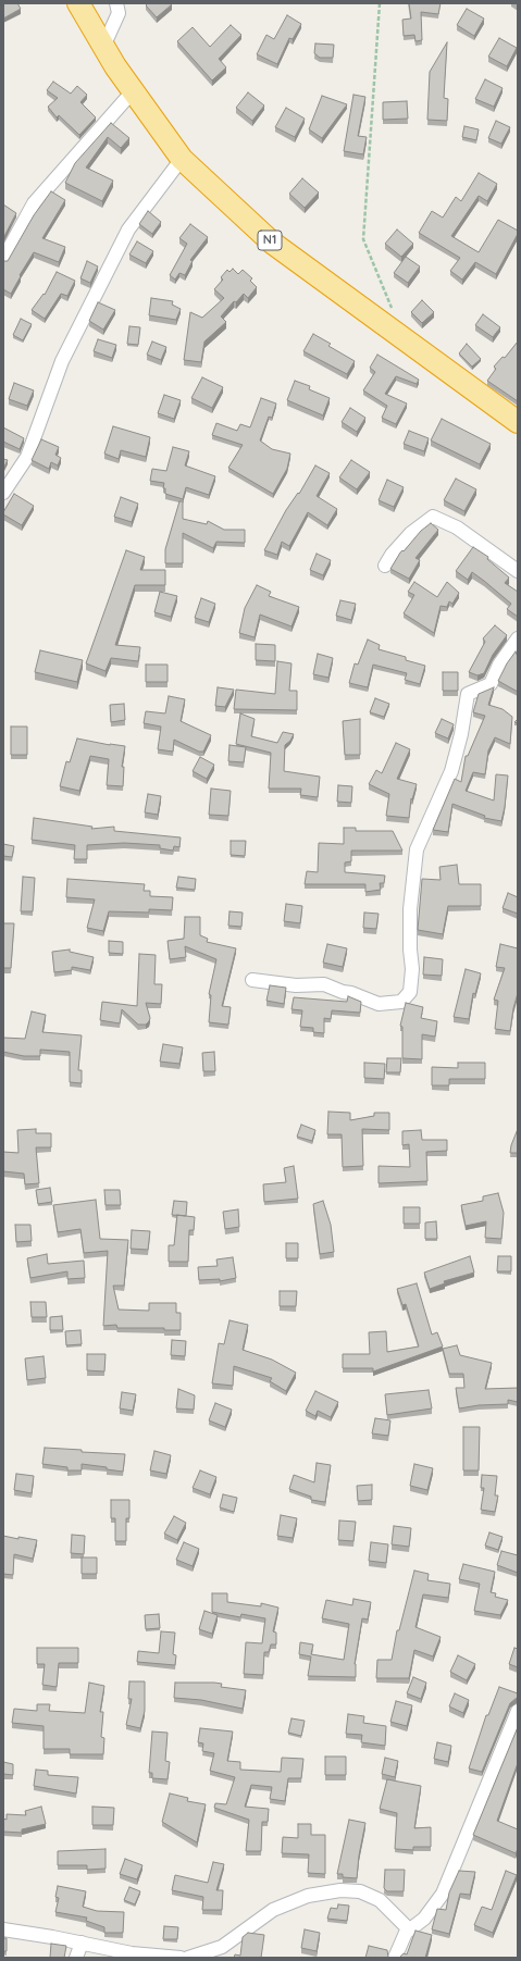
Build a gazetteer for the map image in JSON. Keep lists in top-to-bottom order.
{
  "streets": {
    "highway": ["N1"]
  }
}
